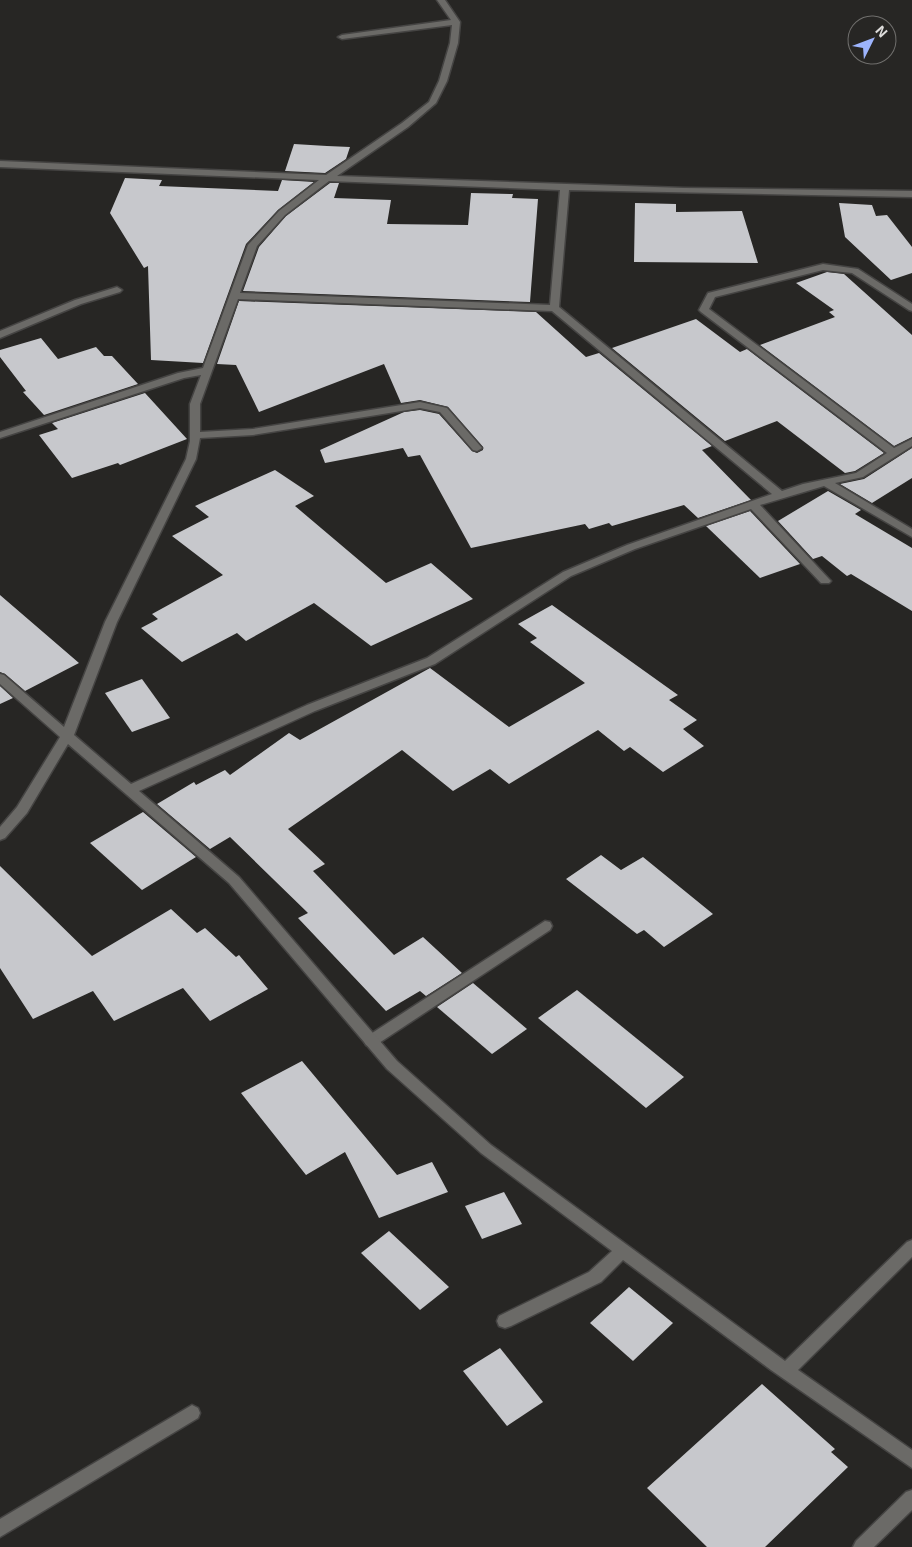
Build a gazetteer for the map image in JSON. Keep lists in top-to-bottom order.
{
  "north": "top right"
}
